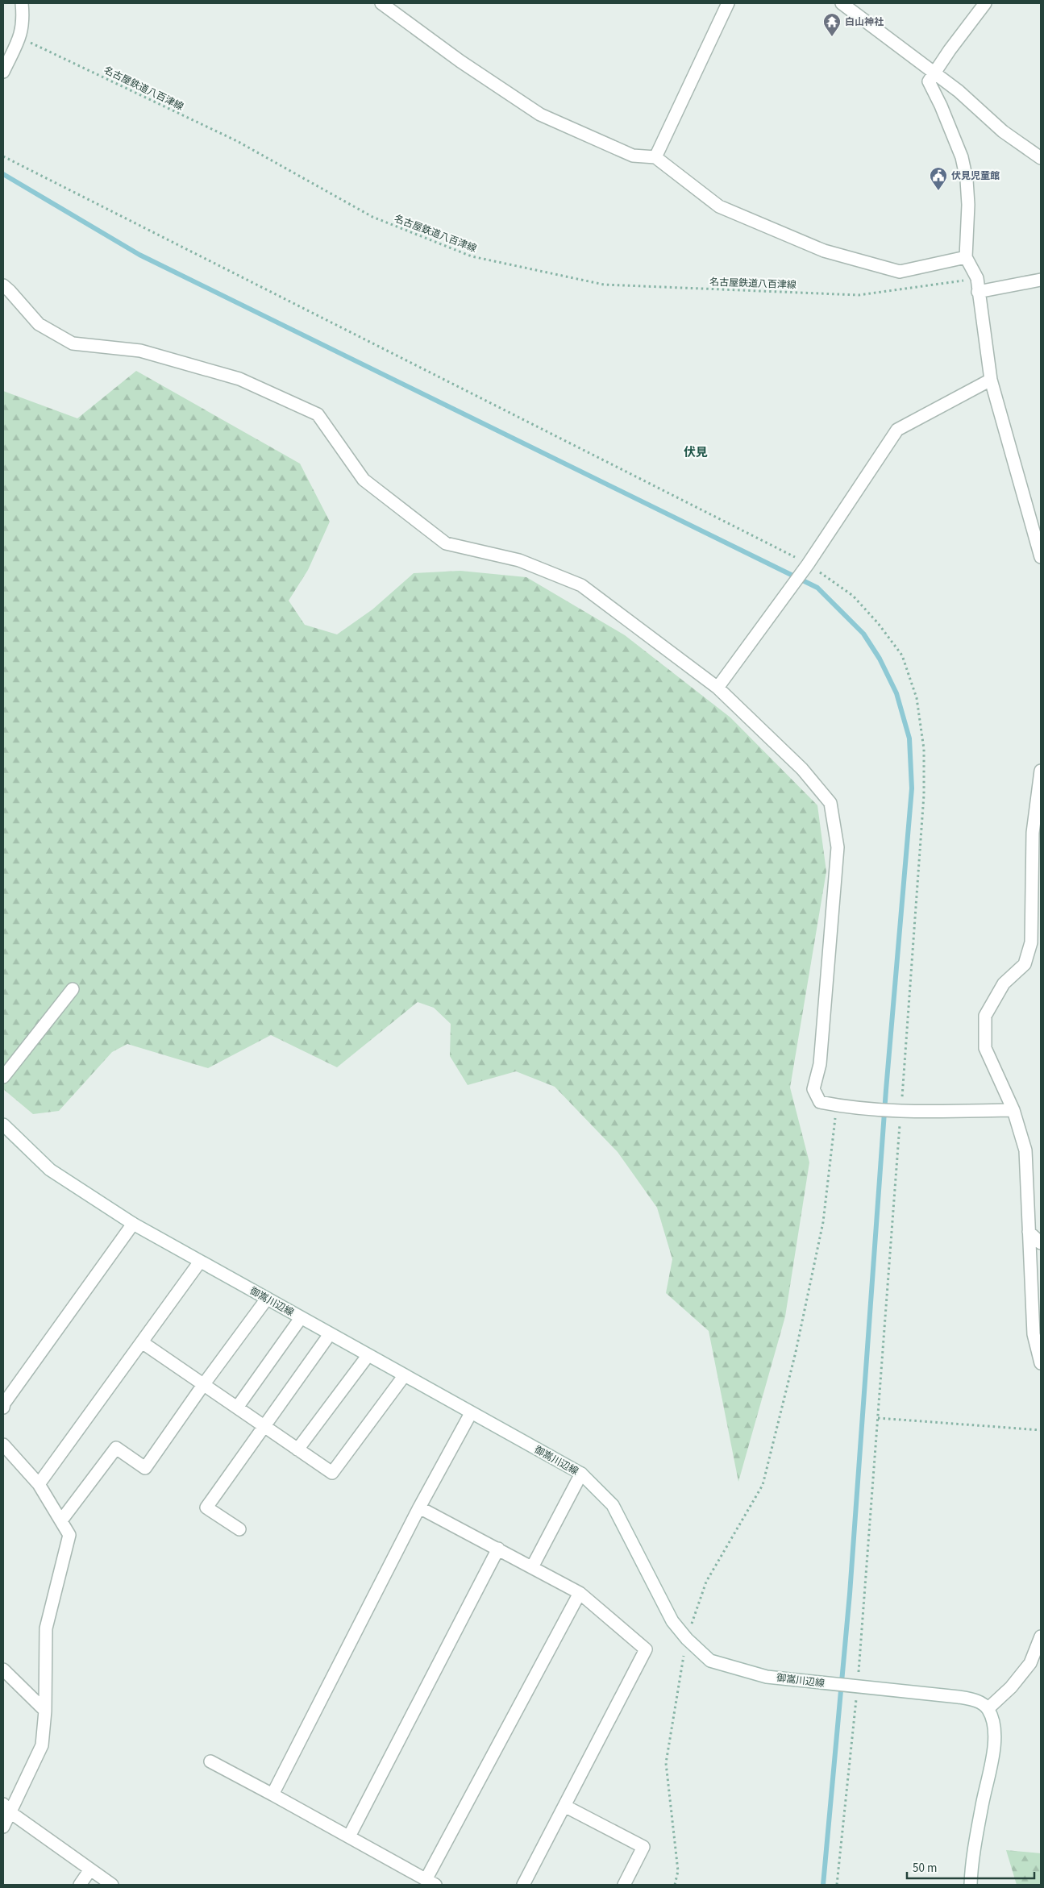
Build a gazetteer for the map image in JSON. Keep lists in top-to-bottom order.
{
  "streets": {
    "street": ["御嵩川辺線"],
    "path": ["名古屋鉄道八百津線"]
  },
  "districts": ["伏見"],
  "places": {
    "temple": ["白山神社"],
    "public building": ["伏見児童館"]
  },
  "scale_bar": "50 m"
}
